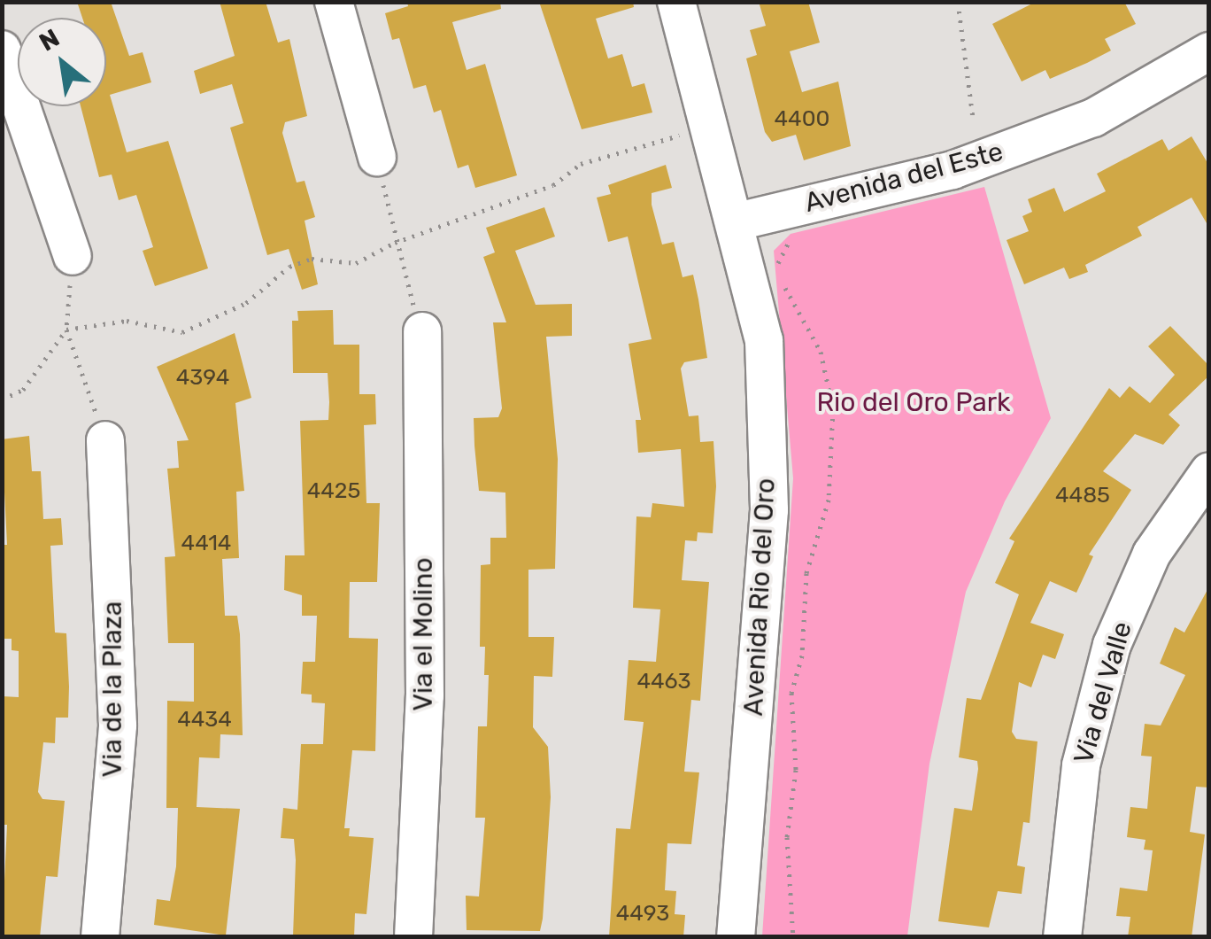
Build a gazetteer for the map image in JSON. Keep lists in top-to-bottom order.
{
  "streets": {
    "street": [
      "Avenida del Este",
      "Avenida Rio del Oro",
      "Via el Molino",
      "Via de la Plaza",
      "Via del Valle"
    ]
  },
  "crossings": [
    ["Avenida del Este", "Avenida Rio del Oro"]
  ],
  "parks": ["Rio del Oro Park"],
  "house_numbers": [
    "4400",
    "4394",
    "4425",
    "4485",
    "4414",
    "4463",
    "4434",
    "4493"
  ],
  "north": "top left"
}
